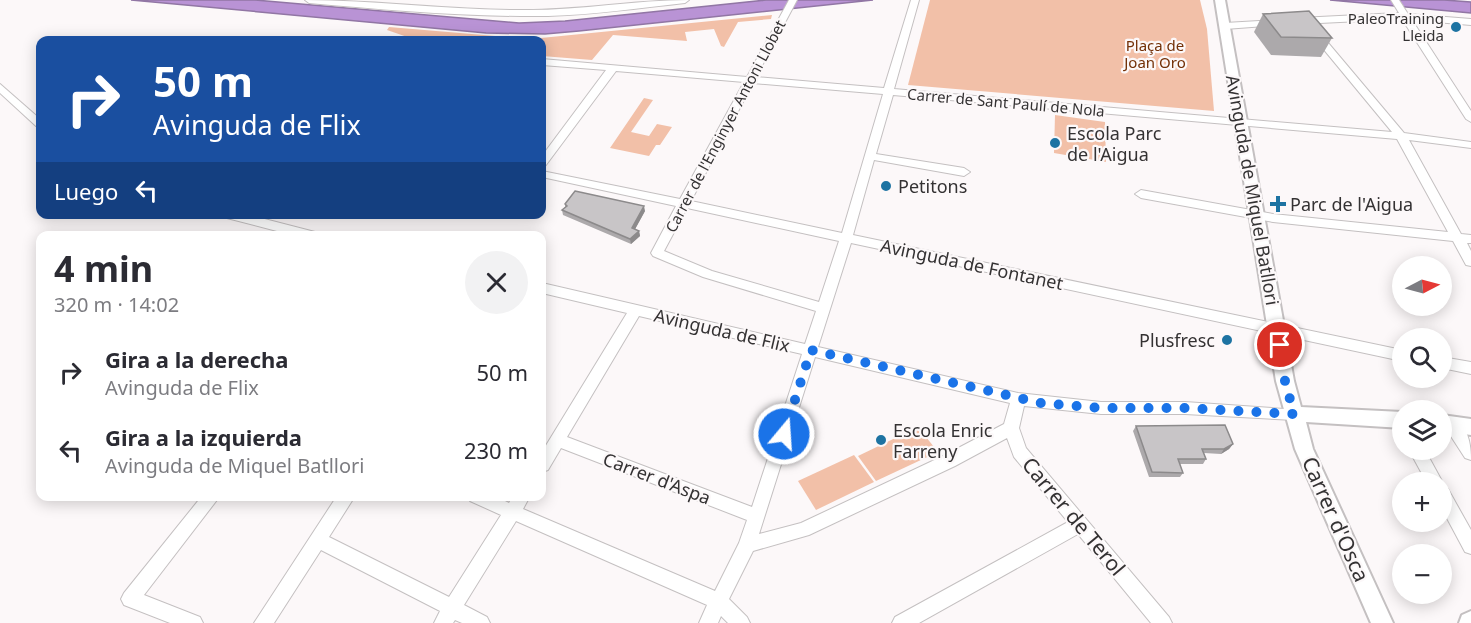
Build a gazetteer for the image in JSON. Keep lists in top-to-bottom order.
{
  "streets": {
    "main road": ["Avinguda de Miquel Batllori", "Avinguda de Flix", "Carrer d'Osca"],
    "street": [
      "Carrer de Sant Paulí de Nola",
      "Carrer de l'Enginyer Antoni Llobet",
      "Avinguda de Fontanet",
      "Carrer d'Aspa",
      "Carrer de Terol"
    ]
  },
  "crossings": [
    ["Carrer de Sant Paulí de Nola", "Carrer de l'Enginyer Antoni Llobet"],
    ["Carrer de Sant Paulí de Nola", "Avinguda de Miquel Batllori"],
    ["Carrer de l'Enginyer Antoni Llobet", "Avinguda de Fontanet"],
    ["Avinguda de Miquel Batllori", "Avinguda de Fontanet"],
    ["Avinguda de Miquel Batllori", "Avinguda de Flix"],
    ["Avinguda de Miquel Batllori", "Carrer d'Osca"],
    ["Avinguda de Flix", "Carrer d'Osca"]
  ],
  "parks": ["Plaça de Joan Oro"],
  "places": {
    "other": [
      "PaleoTraining Lleida",
      "Escola Parc de l'Aigua",
      "Petitons",
      "Plusfresc",
      "Escola Enric Farreny"
    ],
    "health": ["Parc de l'Aigua"]
  },
  "north": "right",
  "page": {
    "turn": ["50 m", "Avinguda de Flix"],
    "then": "Luego",
    "heading": ["4 min", "320 m · 14:02"],
    "map_buttons": ["+", "−"],
    "list": [
      {
        "name": "Gira a la derecha",
        "note": "Avinguda de Flix",
        "value": "50 m"
      },
      {
        "name": "Gira a la izquierda",
        "note": "Avinguda de Miquel Batllori",
        "value": "230 m"
      }
    ]
  }
}
